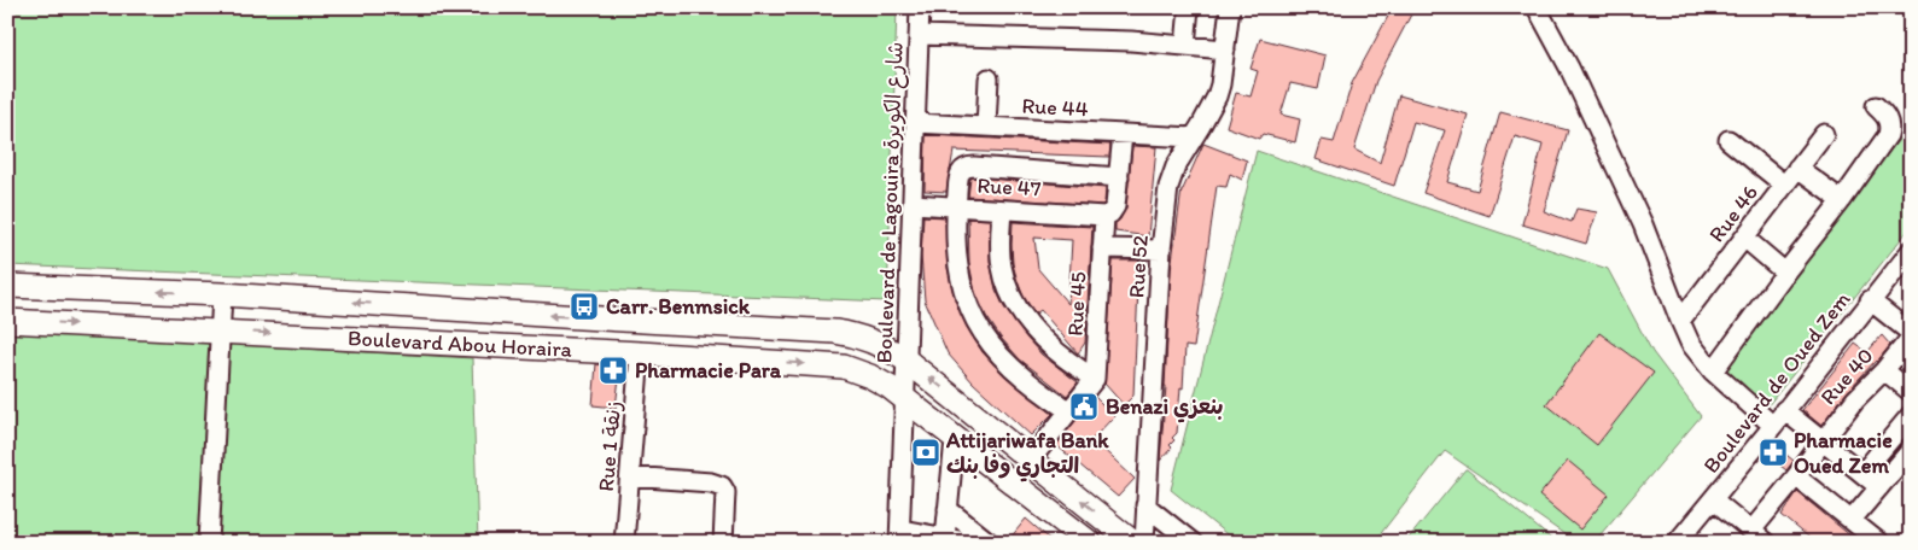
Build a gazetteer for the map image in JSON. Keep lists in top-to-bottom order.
{
  "streets": {
    "main road": ["Boulevard Abou Horaira"],
    "street": [
      "Rue 44",
      "Rue 47",
      "Boulevard de Lagouira شارع الكويرة",
      "Rue 46",
      "Rue 52",
      "Rue 45",
      "Rue 40",
      "Boulevard de Oued Zem",
      "Rue 1 زنقة"
    ]
  },
  "crossings": [
    ["Rue 44", "Boulevard de Lagouira شارع الكويرة"],
    ["Rue 44", "Rue 52"],
    ["Rue 44", "Rue 45"],
    ["Rue 47", "Boulevard de Lagouira شارع الكويرة"],
    ["Rue 47", "Rue 45"],
    ["Boulevard de Lagouira شارع الكويرة", "Boulevard Abou Horaira"],
    ["Boulevard Abou Horaira", "Rue 1 زنقة"]
  ],
  "places": {
    "bus stop": ["Carr. Benmsick"],
    "pharmacy": ["Pharmacie Para", "Pharmacie Oued Zem"],
    "public building": ["Benazi بنعزي"],
    "bank": ["Attijariwafa Bank التجاري وفا بنك"]
  }
}
